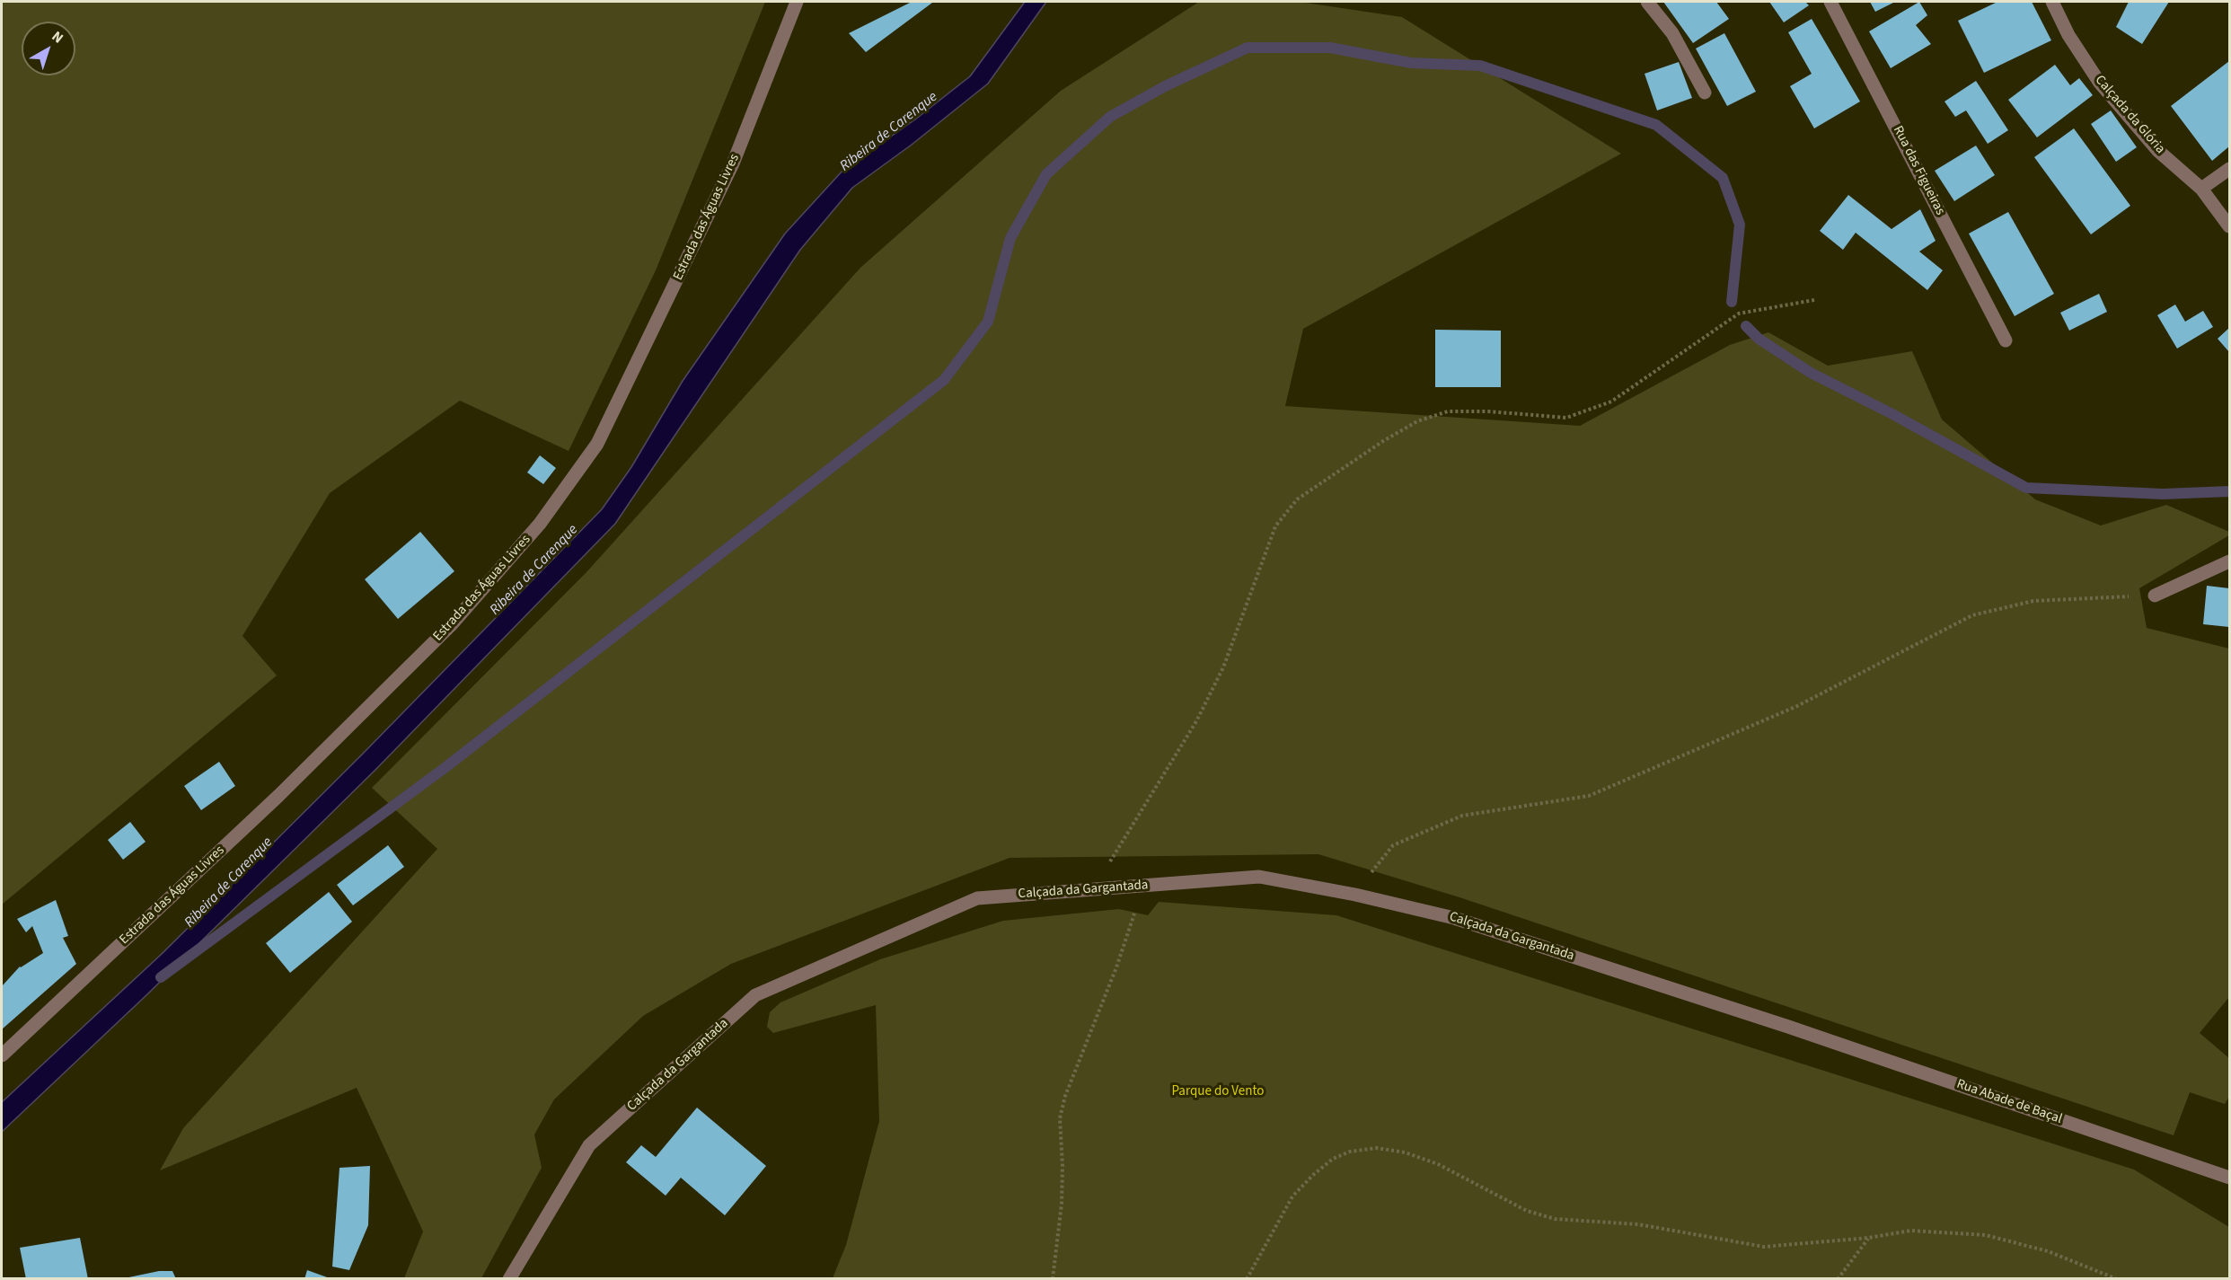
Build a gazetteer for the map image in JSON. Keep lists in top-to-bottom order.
{
  "streets": {
    "street": [
      "Calçada da Glória",
      "Rua das Figueiras",
      "Estrada das Águas Livres",
      "Calçada da Gargantada",
      "Rua Abade de Baçal"
    ]
  },
  "crossings": [
    ["Calçada da Gargantada", "Rua Abade de Baçal"]
  ],
  "water": ["Ribeira de Carenque"],
  "parks": ["Parque do Vento"],
  "north": "top right"
}
